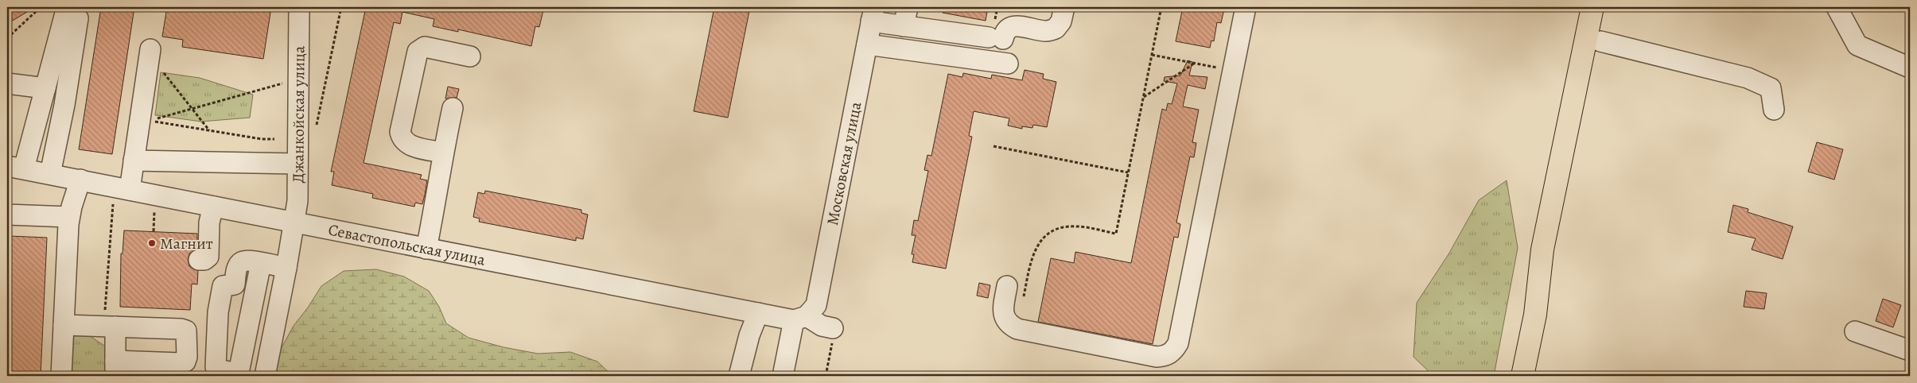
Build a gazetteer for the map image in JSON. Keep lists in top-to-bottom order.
{
  "streets": {
    "street": ["Джанкойская улица", "Московская улица", "Севастопольская улица"]
  },
  "crossings": [
    ["Джанкойская улица", "Севастопольская улица"],
    ["Московская улица", "Севастопольская улица"]
  ],
  "places": ["Магнит"]
}
